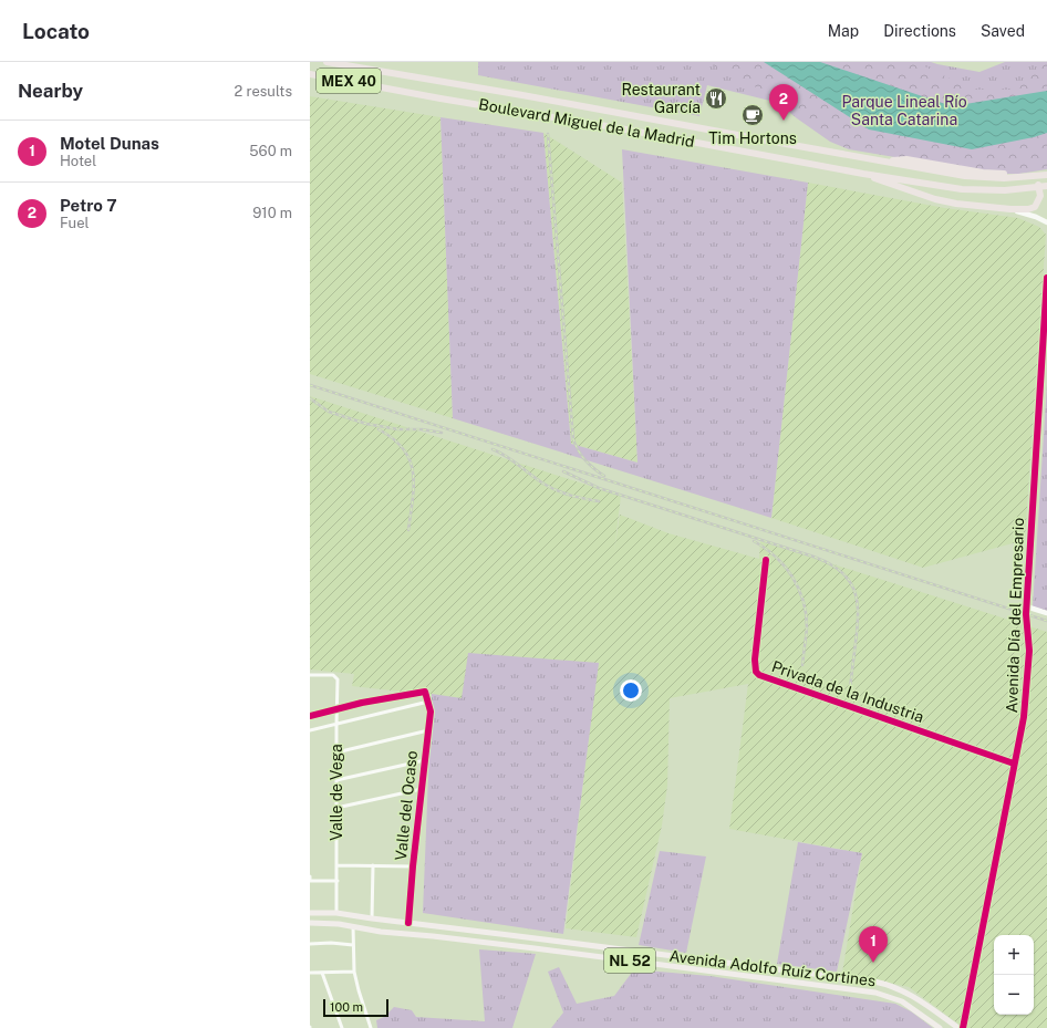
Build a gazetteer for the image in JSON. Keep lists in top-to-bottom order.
{
  "streets": {
    "highway": ["MEX 40", "Boulevard Miguel de la Madrid"],
    "main road": ["NL 52", "Avenida Adolfo Ruíz Cortines"],
    "street": [
      "Avenida Día del Empresario",
      "Privada de la Industria",
      "Valle de Vega",
      "Valle del Ocaso"
    ]
  },
  "crossings": [
    ["Avenida Día del Empresario", "Privada de la Industria"],
    ["Valle de Vega", "Valle del Ocaso"],
    ["Valle de Vega", "Avenida Adolfo Ruíz Cortines"],
    ["Valle del Ocaso", "Avenida Adolfo Ruíz Cortines"]
  ],
  "parks": ["Parque Lineal Río Santa Catarina"],
  "places": {
    "restaurant": ["Restaurant García"],
    "cafe": ["Tim Hortons"]
  },
  "scale_bar": "100 m",
  "page": {
    "header": "Locato",
    "nav": ["Map", "Directions", "Saved"],
    "heading": ["Nearby", "2 results"],
    "pins": ["2", "1"],
    "list": [
      {
        "mark": "1",
        "name": "Motel Dunas",
        "note": "Hotel",
        "value": "560 m"
      },
      {
        "mark": "2",
        "name": "Petro 7",
        "note": "Fuel",
        "value": "910 m"
      }
    ],
    "map_buttons": ["+", "−"],
    "scale": "100 m"
  }
}
